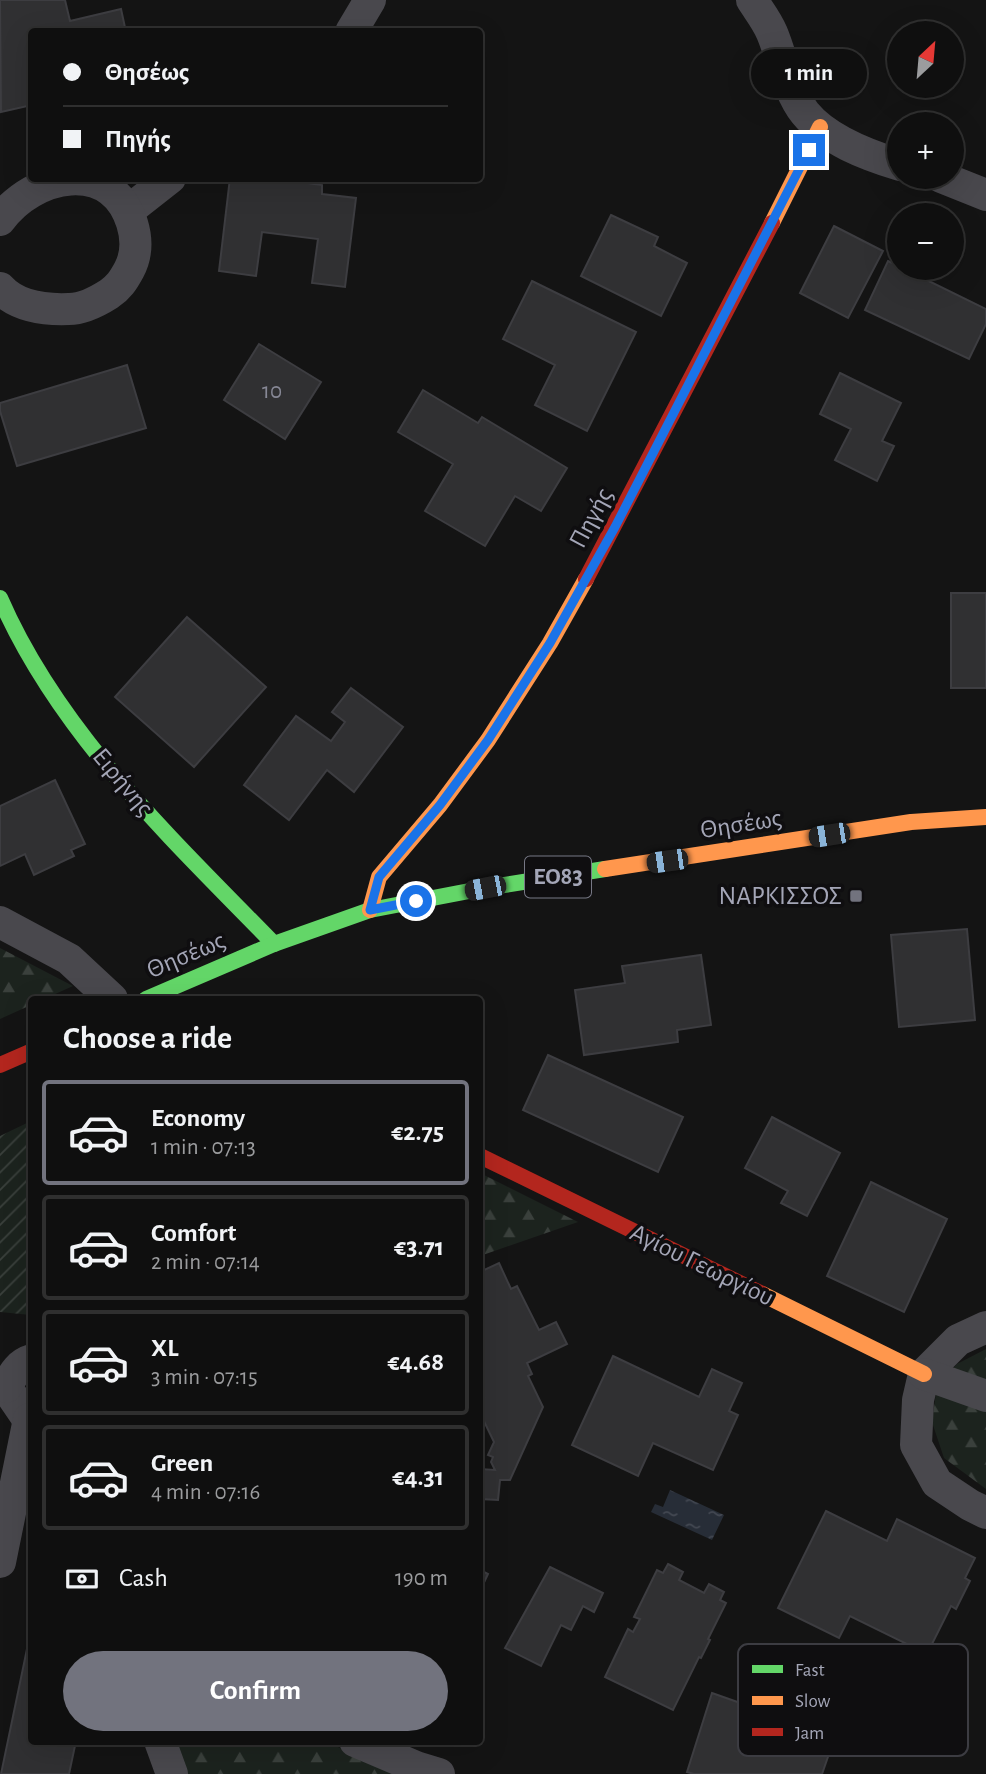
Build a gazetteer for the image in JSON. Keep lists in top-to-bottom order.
{
  "streets": {
    "street": [
      "Πηγής",
      "Ειρήνης",
      "Θησέως",
      "ΕΟ83",
      "Αγίου Γεωργίου"
    ]
  },
  "crossings": [
    ["Πηγής", "Θησέως"],
    ["Ειρήνης", "Θησέως"]
  ],
  "places": {
    "transit": ["ΝΑΡΚΙΣΣΟΣ"]
  },
  "house_numbers": ["10"],
  "legend": ["Fast", "Slow", "Jam"],
  "north": "top right",
  "page": {
    "map_buttons": ["+", "−"],
    "banner": ["Θησέως", "Πηγής"],
    "bubble": "1 min",
    "heading": "Choose a ride",
    "list": [
      {
        "name": "Economy",
        "note": "1 min · 07:13",
        "value": "€2.75"
      },
      {
        "name": "Comfort",
        "note": "2 min · 07:14",
        "value": "€3.71"
      },
      {
        "name": "XL",
        "note": "3 min · 07:15",
        "value": "€4.68"
      },
      {
        "name": "Green",
        "note": "4 min · 07:16",
        "value": "€4.31"
      }
    ],
    "pay": ["Cash", "190 m"],
    "buttons": "Confirm"
  }
}
